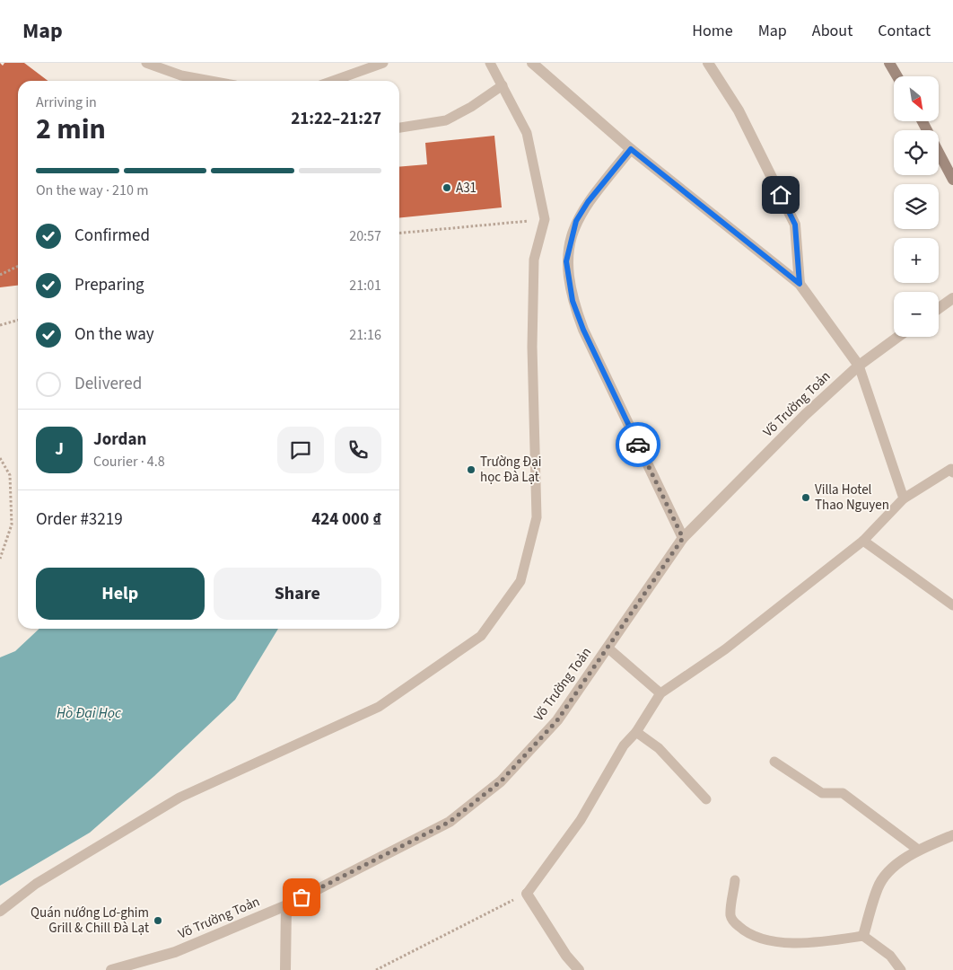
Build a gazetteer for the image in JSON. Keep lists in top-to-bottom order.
{
  "streets": {
    "street": ["Võ Trường Toản"]
  },
  "water": ["Hồ Đại Học"],
  "places": [
    "A31",
    "Trường Đại học Đà Lạt",
    "Villa Hotel Thao Nguyen",
    "Quán nướng Lơ-ghim Grill & Chill Đà Lạt"
  ],
  "north": "bottom right",
  "page": {
    "header": "Map",
    "nav": [
      "Home",
      "Map",
      "About",
      "Contact"
    ],
    "map_buttons": ["+", "−"],
    "heading": ["2 min", "Arriving in", "21:22–21:27"],
    "panel": [
      "Jordan",
      "Courier · 4.8",
      "Order #3219",
      "424 000 ₫"
    ],
    "bar": "On the way · 210 m",
    "list": [
      ["Confirmed", "20:57"],
      ["Preparing", "21:01"],
      ["On the way", "21:16"],
      "Delivered"
    ],
    "round": "J",
    "buttons": ["Help", "Share"]
  }
}
